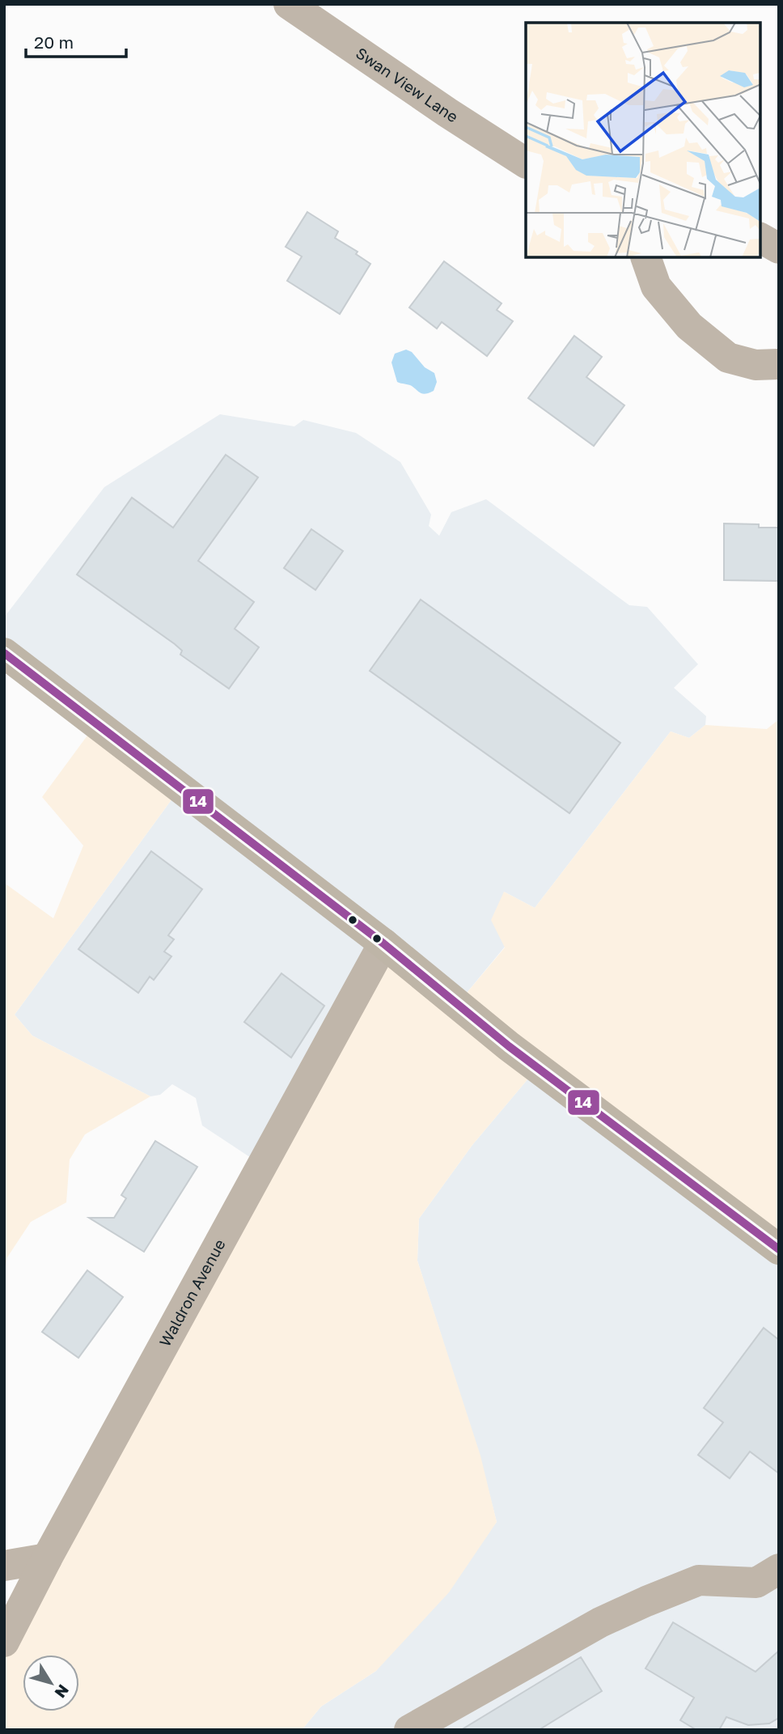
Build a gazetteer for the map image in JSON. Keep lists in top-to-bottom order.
{
  "streets": {
    "street": ["Swan View Lane", "Waldron Avenue"]
  },
  "lines": ["transit line 14"],
  "scale_bar": "20 m",
  "north": "bottom right"
}
